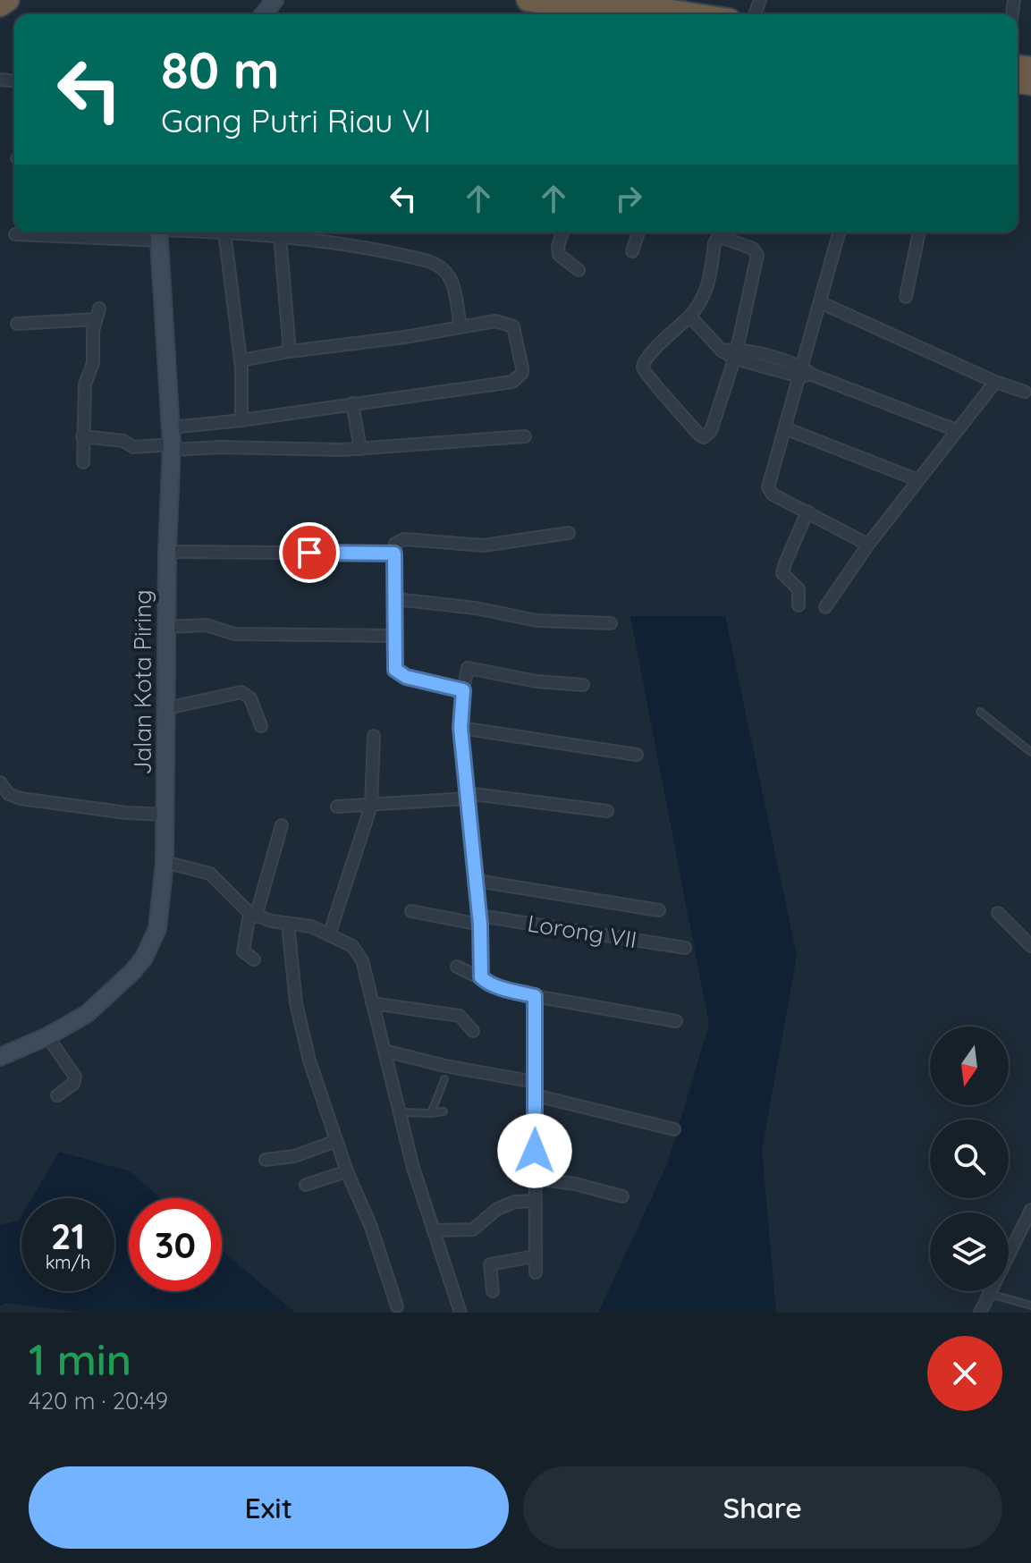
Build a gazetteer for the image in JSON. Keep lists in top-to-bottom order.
{
  "streets": {
    "street": ["Jalan Kota Piring", "Lorong VII"]
  },
  "north": "bottom",
  "page": {
    "turn": ["80 m", "Gang Putri Riau VI"],
    "speed": "21 km/h",
    "limit": "30",
    "heading": ["1 min", "420 m · 20:49"],
    "buttons": ["Exit", "Share"]
  }
}
